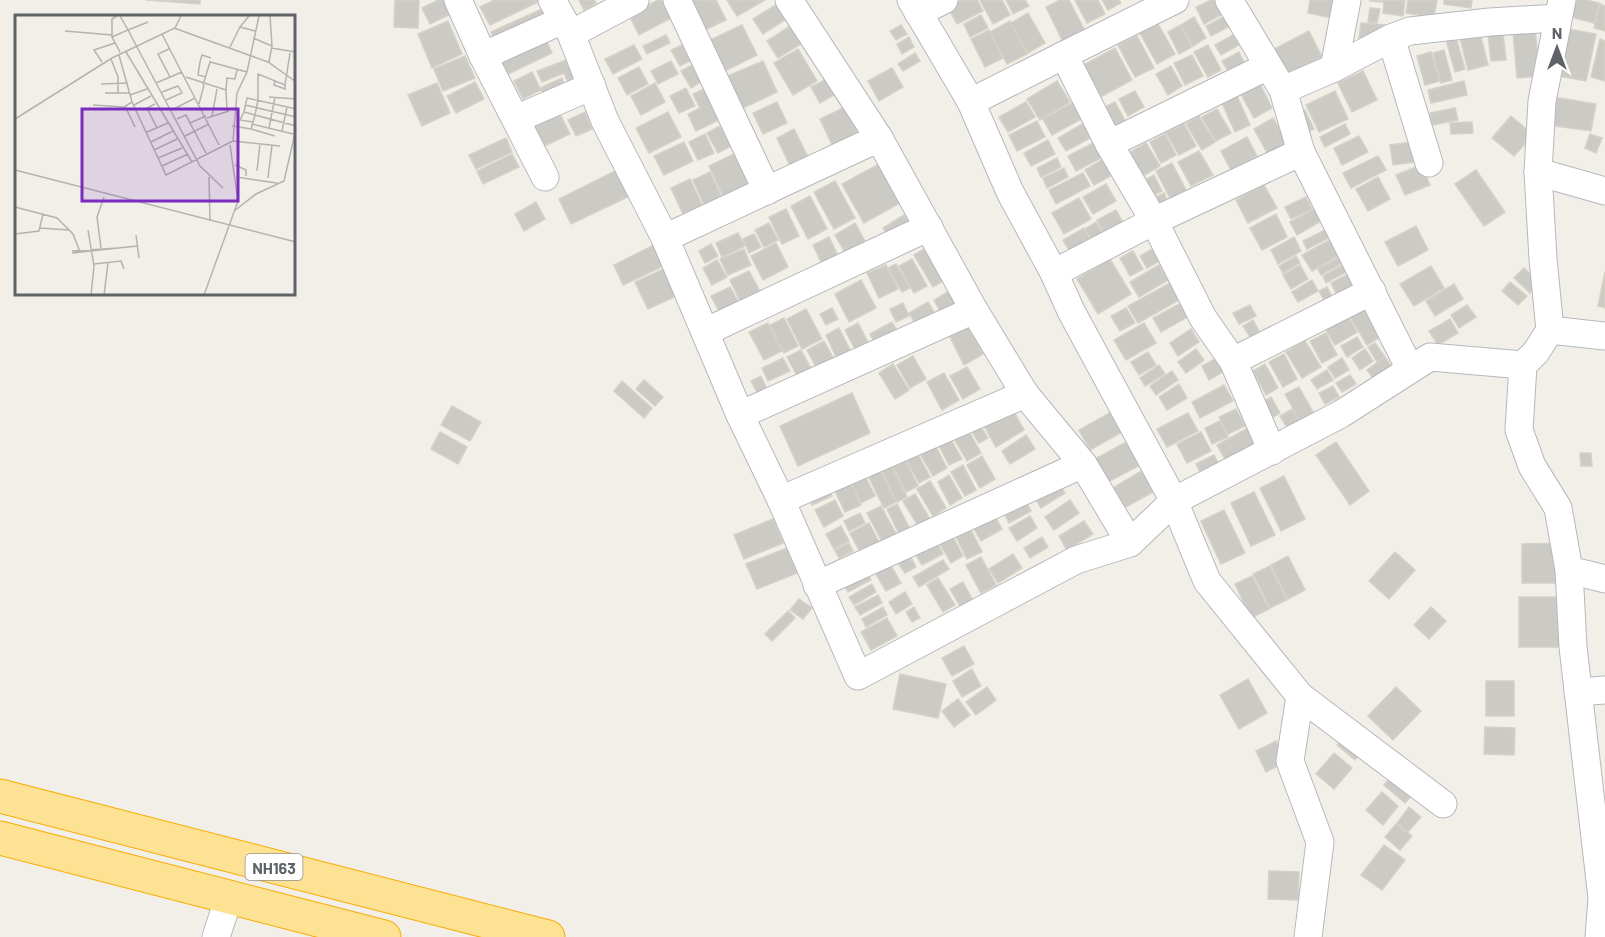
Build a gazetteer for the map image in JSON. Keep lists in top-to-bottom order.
{
  "streets": {
    "highway": ["NH163"]
  },
  "north": "top"
}
